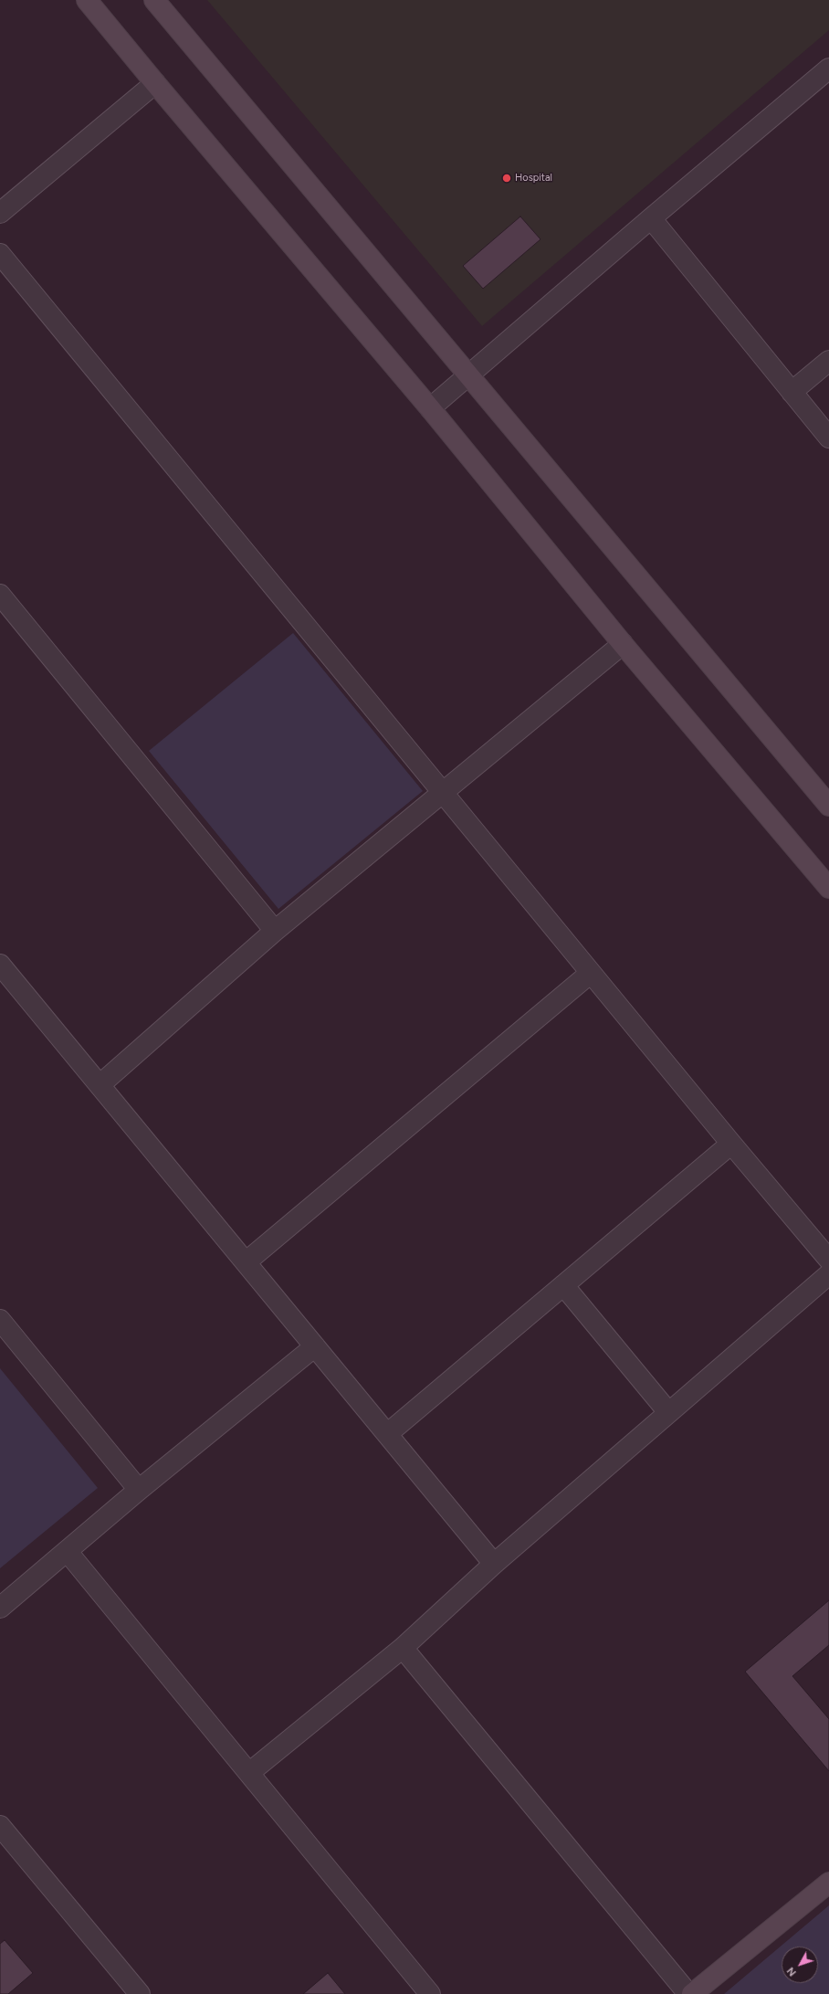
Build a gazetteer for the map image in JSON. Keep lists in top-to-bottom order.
{
  "places": ["Hospital"],
  "north": "bottom left"
}
